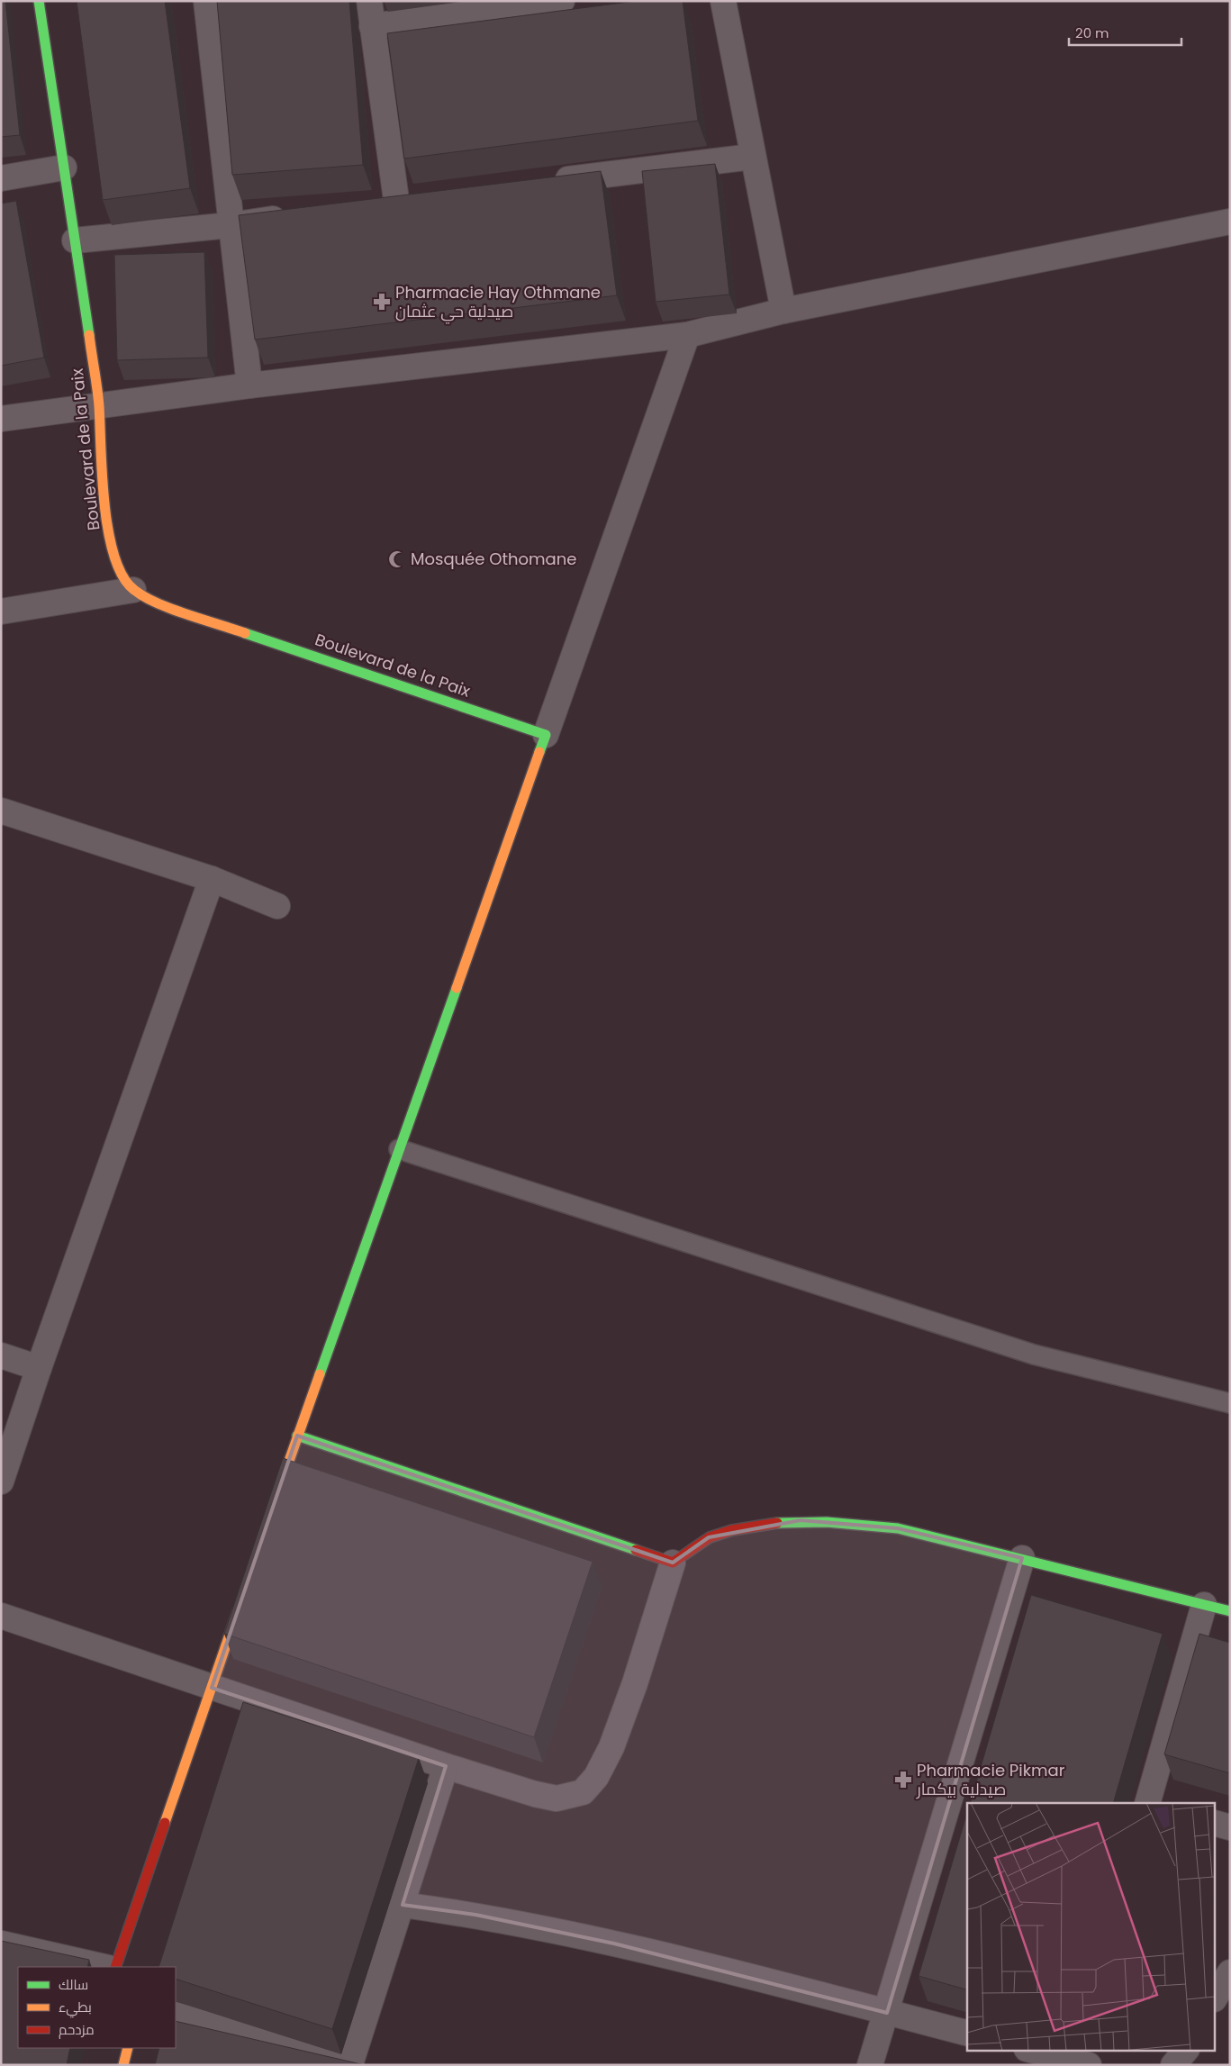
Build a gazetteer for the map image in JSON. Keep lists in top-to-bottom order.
{
  "streets": {
    "street": ["Boulevard de la Paix"]
  },
  "places": {
    "pharmacy": ["Pharmacie Hay Othmane صيدلية حي عثمان", "Pharmacie Pikmar صيدلية بيكمار"],
    "mosque": ["Mosquée Othomane"]
  },
  "legend": ["سالك", "بطيء", "مزدحم"],
  "scale_bar": "20 m"
}
